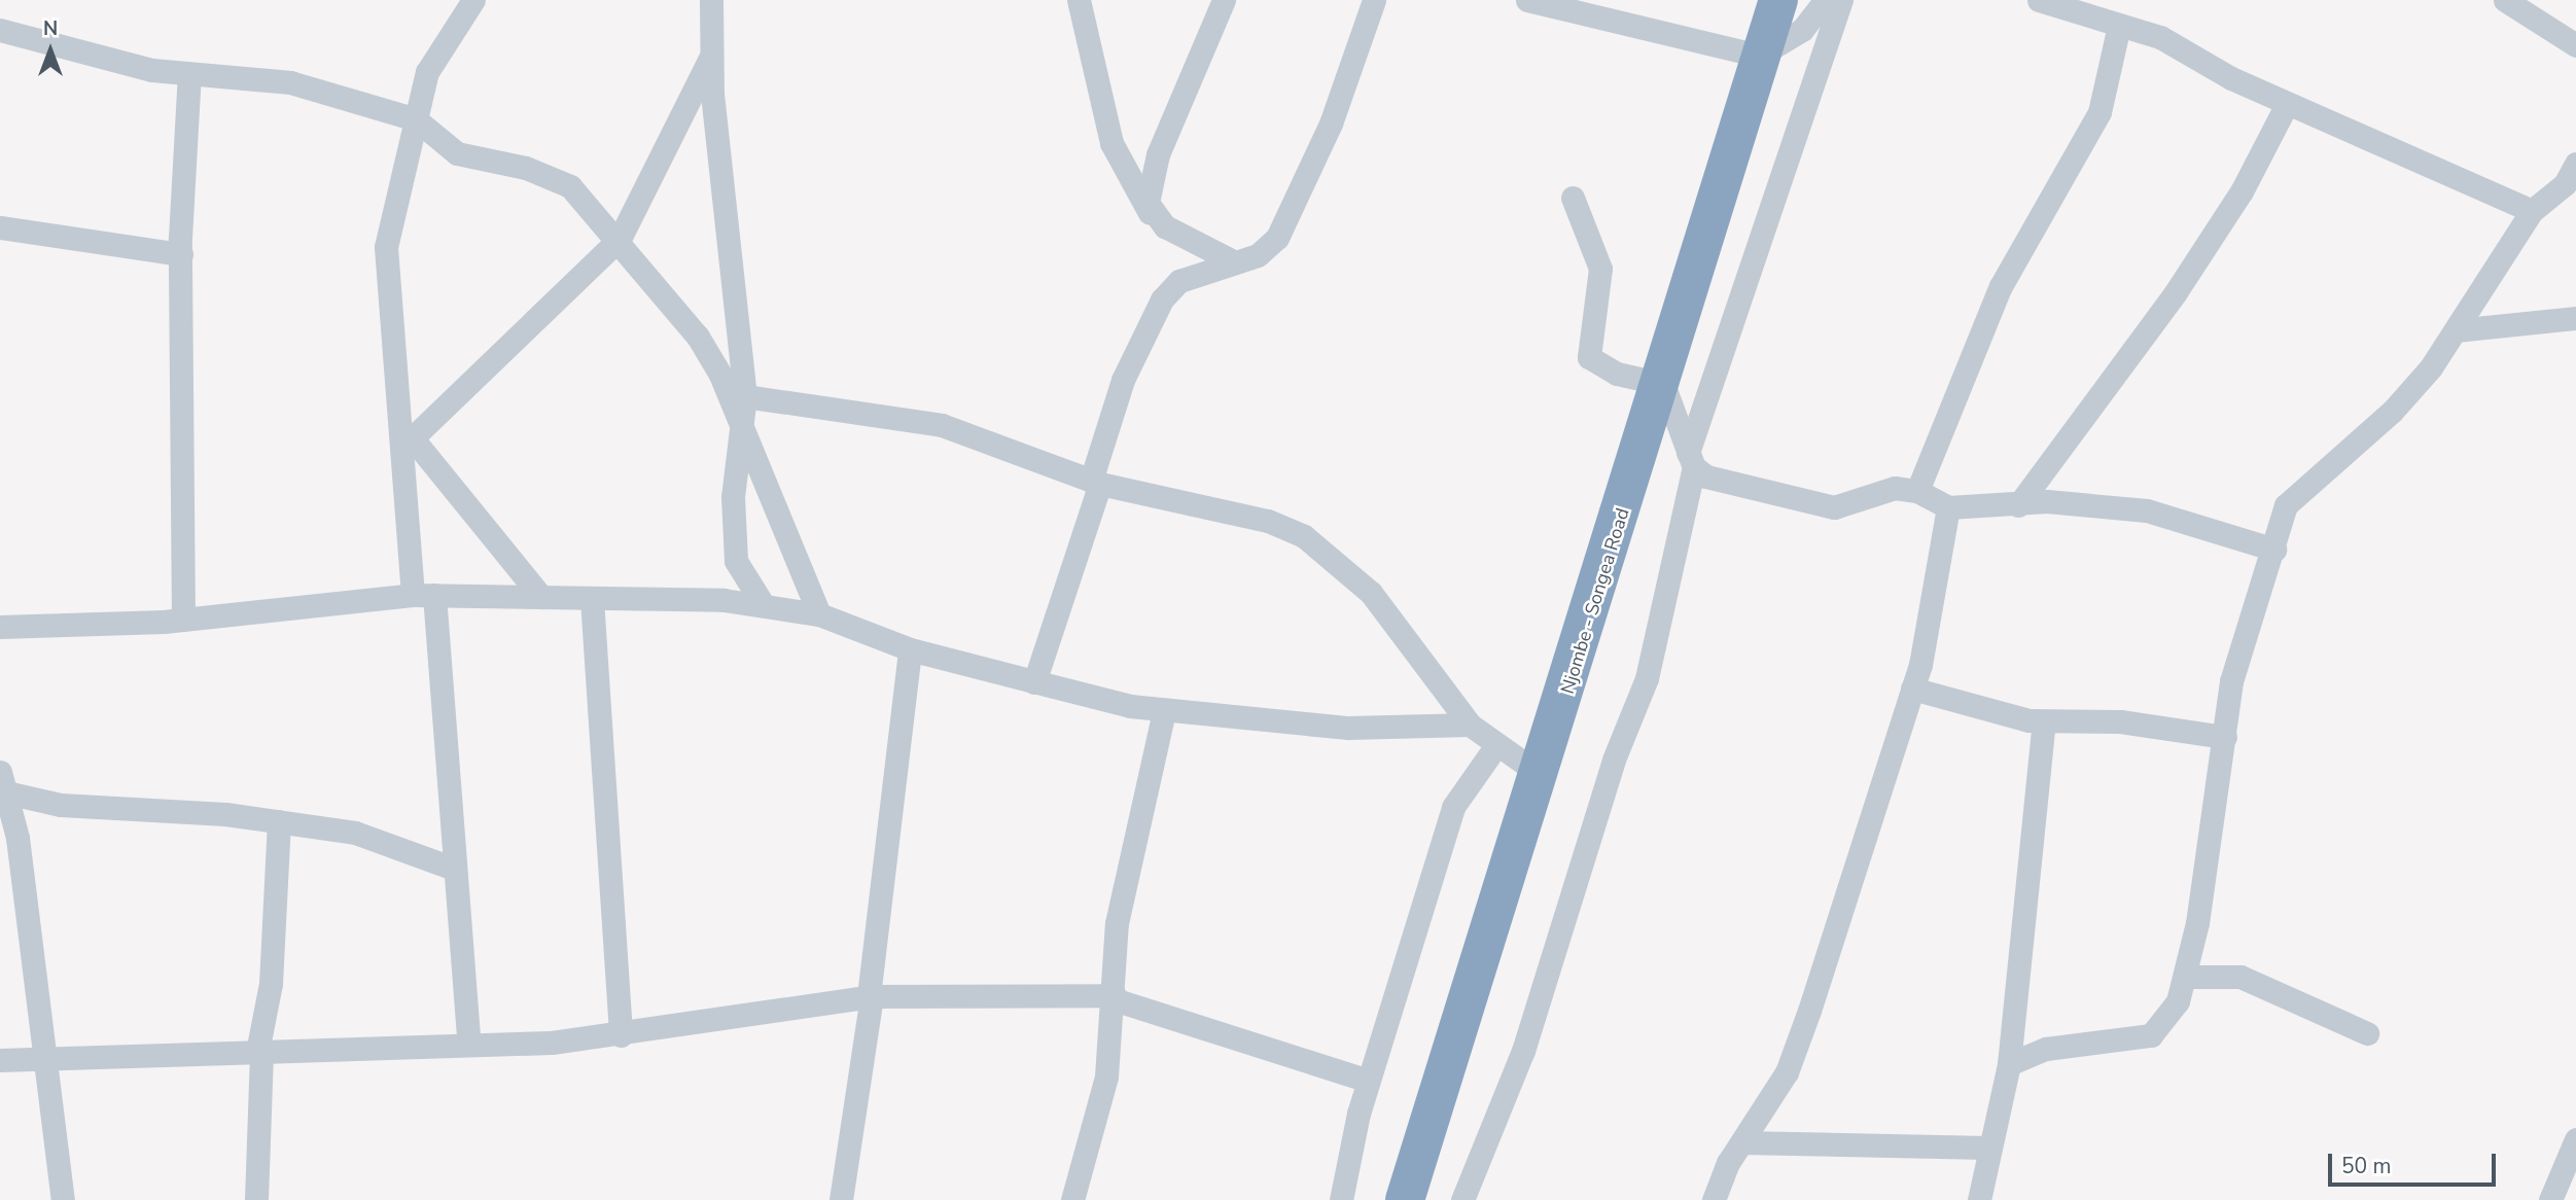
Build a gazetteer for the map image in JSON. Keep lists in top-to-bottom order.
{
  "streets": {
    "highway": ["Njombe - Songea Road"]
  },
  "scale_bar": "50 m",
  "north": "top"
}
